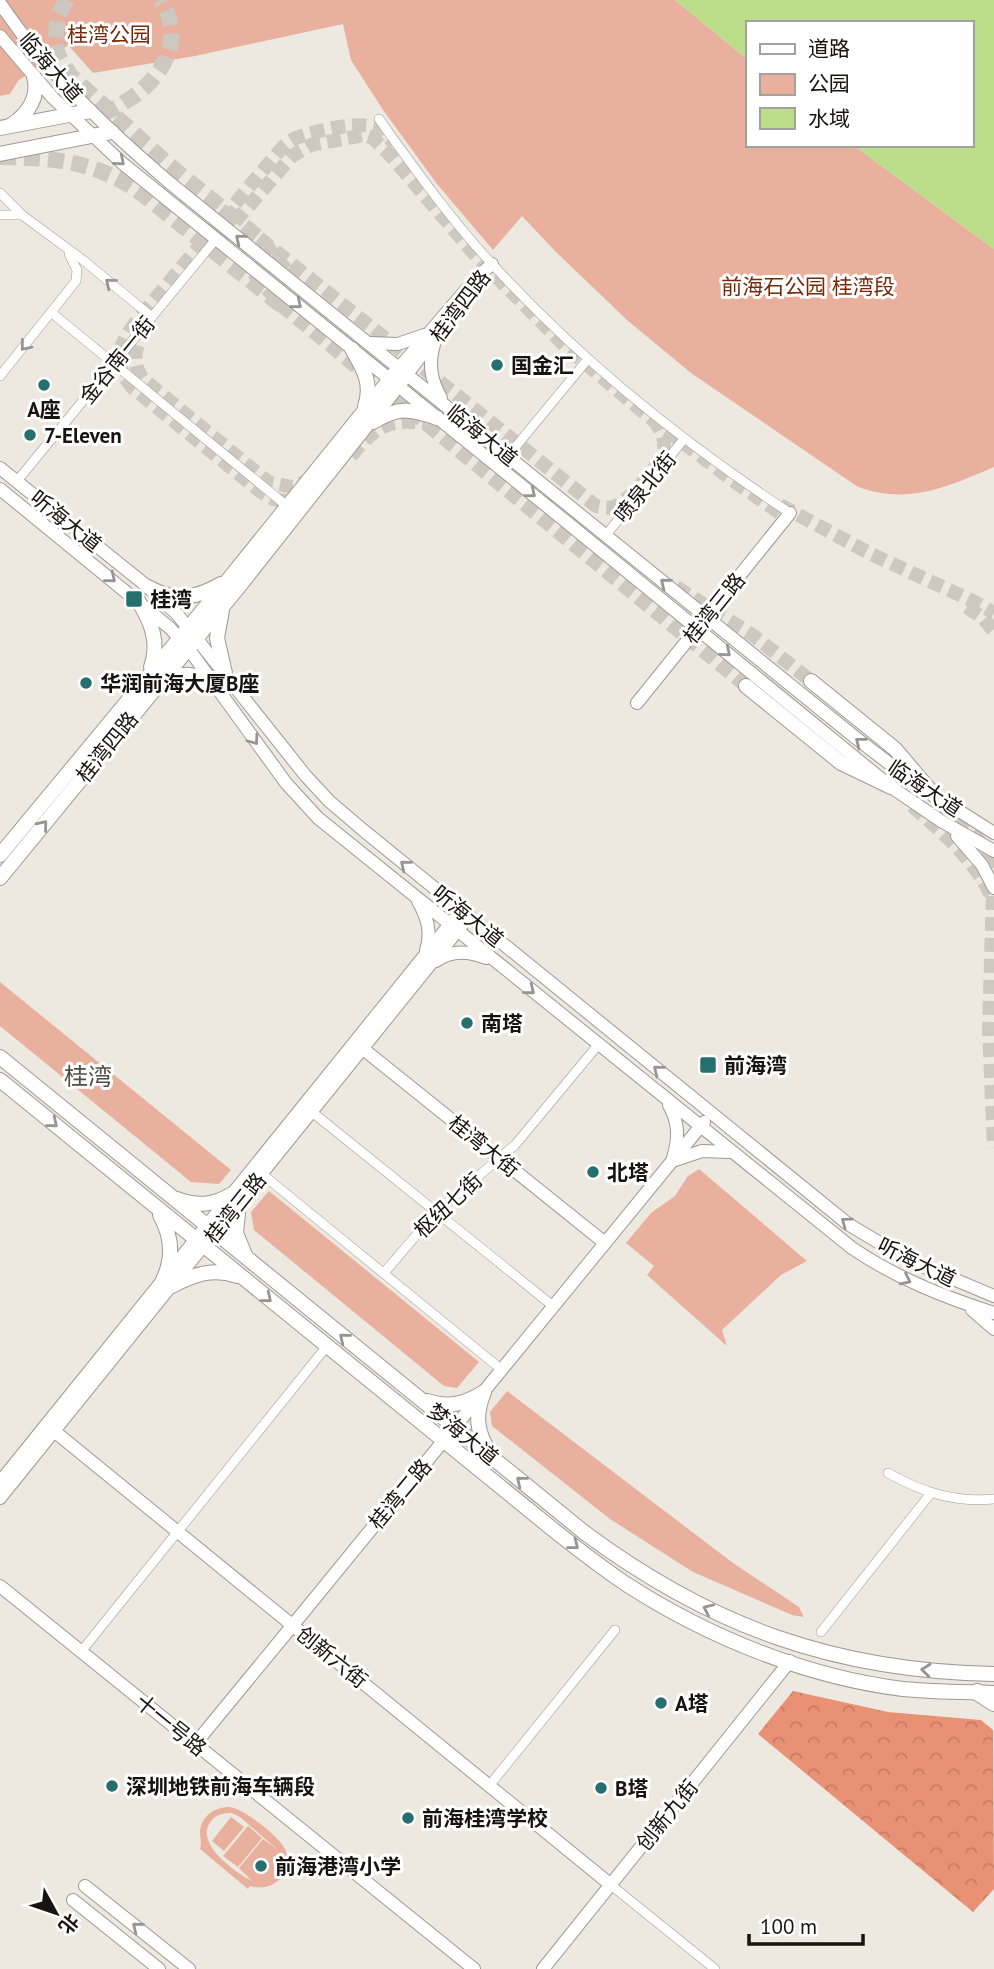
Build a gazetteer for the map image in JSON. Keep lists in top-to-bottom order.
{
  "streets": {
    "main road": [
      "临海大道",
      "桂湾四路",
      "听海大道",
      "桂湾三路",
      "桂湾大街",
      "梦海大道",
      "桂湾二路",
      "创新六街",
      "十一号路",
      "创新九街"
    ],
    "street": ["金谷南一街", "喷泉北街", "枢纽七街"]
  },
  "crossings": [
    ["临海大道", "桂湾四路"],
    ["临海大道", "金谷南一街"],
    ["临海大道", "喷泉北街"],
    ["临海大道", "桂湾三路"],
    ["桂湾四路", "听海大道"],
    ["金谷南一街", "听海大道"],
    ["听海大道", "桂湾三路"],
    ["听海大道", "枢纽七街"],
    ["听海大道", "桂湾二路"],
    ["桂湾三路", "桂湾大街"],
    ["桂湾三路", "梦海大道"],
    ["桂湾三路", "创新六街"],
    ["桂湾大街", "枢纽七街"],
    ["桂湾大街", "桂湾二路"],
    ["梦海大道", "桂湾二路"],
    ["梦海大道", "创新九街"],
    ["桂湾二路", "创新六街"],
    ["桂湾二路", "十一号路"],
    ["创新六街", "创新九街"]
  ],
  "districts": ["桂湾"],
  "parks": ["桂湾公园", "前海石公园 桂湾段"],
  "places": {
    "other": [
      "国金汇",
      "A座",
      "7-Eleven",
      "华润前海大厦B座",
      "南塔",
      "北塔",
      "A塔",
      "深圳地铁前海车辆段",
      "B塔",
      "前海桂湾学校",
      "前海港湾小学"
    ],
    "transit": ["桂湾", "前海湾"]
  },
  "legend": ["道路", "公园", "水域"],
  "scale_bar": "100 m",
  "north": "bottom right"
}
